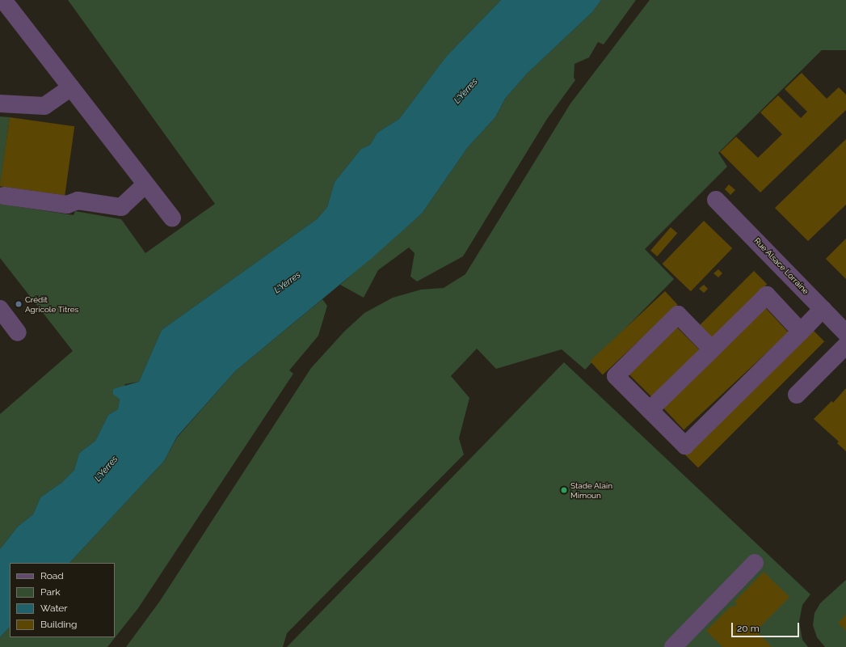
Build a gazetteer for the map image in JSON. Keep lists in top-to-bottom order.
{
  "streets": {
    "street": ["Rue Alsace Lorraine"]
  },
  "water": ["L'Yerres"],
  "places": ["Crédit Agricole Titres", "Stade Alain Mimoun"],
  "legend": [
    "Road",
    "Park",
    "Water",
    "Building"
  ],
  "scale_bar": "20 m"
}
